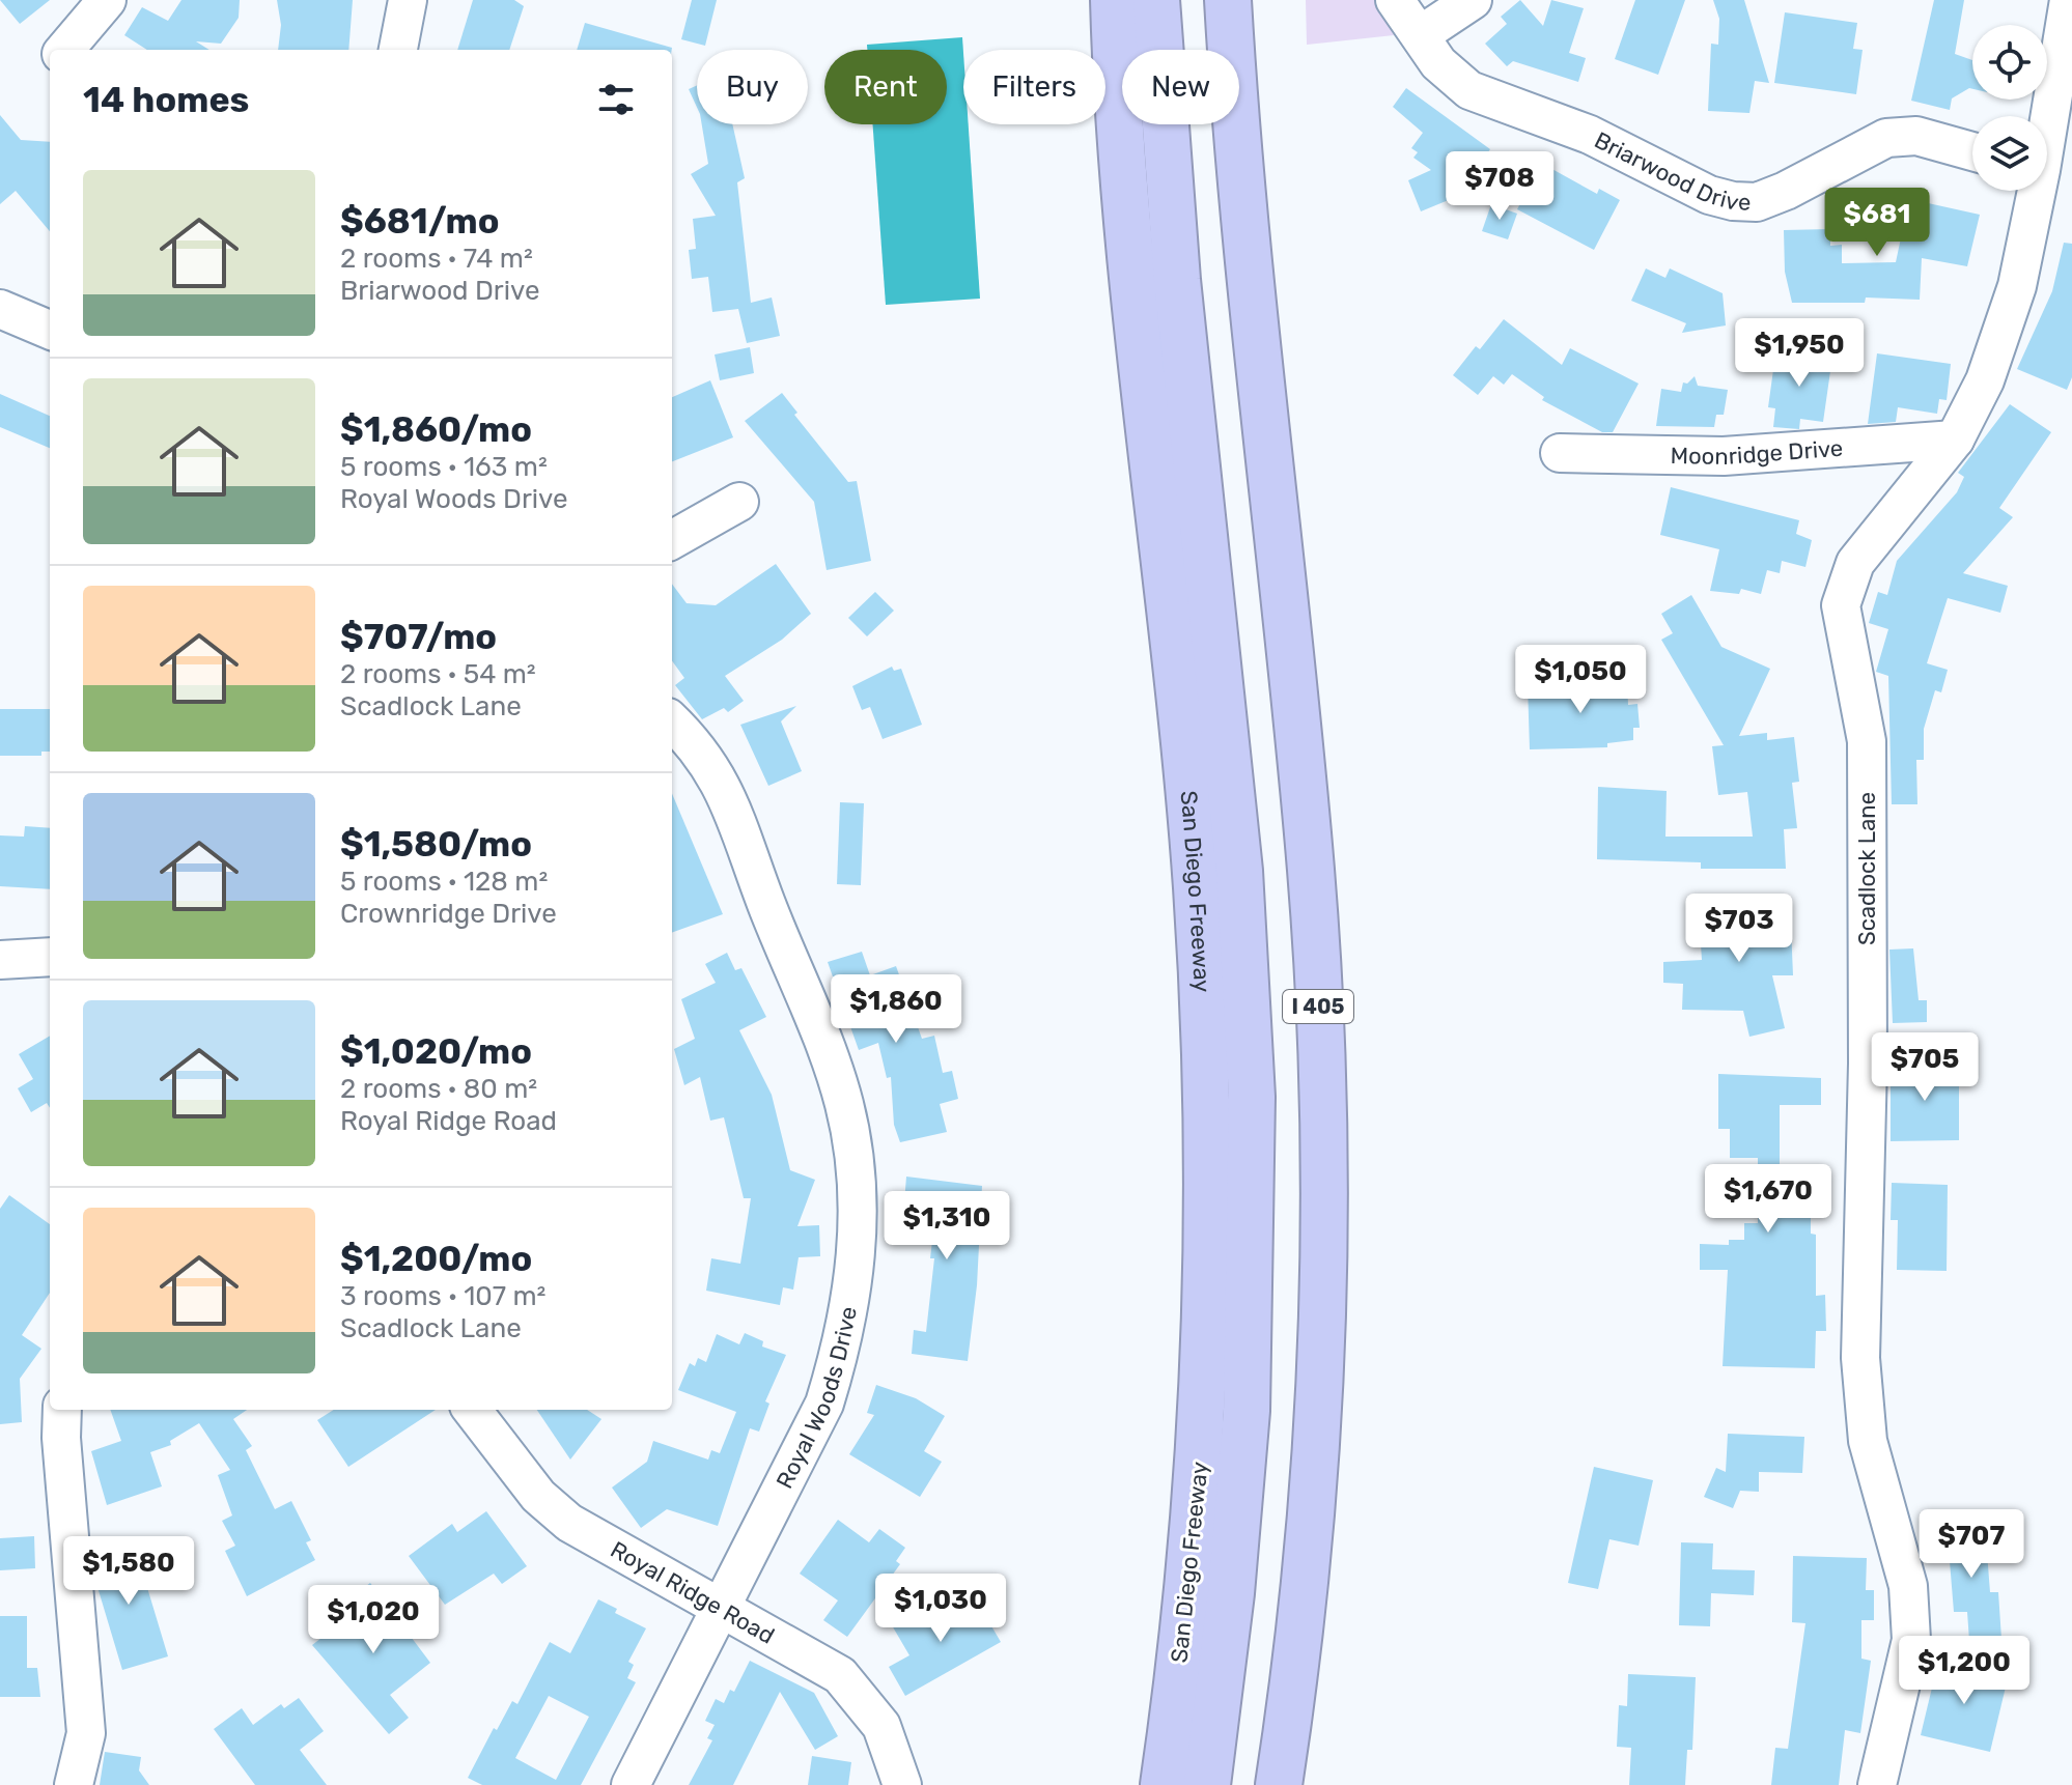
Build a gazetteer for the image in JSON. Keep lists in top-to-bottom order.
{
  "streets": {
    "highway": ["San Diego Freeway", "I 405"],
    "street": [
      "Briarwood Drive",
      "Moonridge Drive",
      "Scadlock Lane",
      "Royal Woods Drive",
      "Royal Ridge Road"
    ]
  },
  "crossings": [
    ["Moonridge Drive", "Scadlock Lane"],
    ["Royal Woods Drive", "Royal Ridge Road"]
  ],
  "page": {
    "chip": [
      "Buy",
      "Rent",
      "Filters",
      "New"
    ],
    "heading": "14 homes",
    "list": [
      {
        "name": "$681/mo",
        "note": "2 rooms · 74 m² · Briarwood Drive"
      },
      {
        "name": "$1,860/mo",
        "note": "5 rooms · 163 m² · Royal Woods Drive"
      },
      {
        "name": "$707/mo",
        "note": "2 rooms · 54 m² · Scadlock Lane"
      },
      {
        "name": "$1,580/mo",
        "note": "5 rooms · 128 m² · Crownridge Drive"
      },
      {
        "name": "$1,020/mo",
        "note": "2 rooms · 80 m² · Royal Ridge Road"
      },
      {
        "name": "$1,200/mo",
        "note": "3 rooms · 107 m² · Scadlock Lane"
      }
    ],
    "price": [
      "$708",
      "$681",
      "$1,950",
      "$1,050",
      "$703",
      "$1,860",
      "$705",
      "$1,670",
      "$1,310",
      "$707",
      "$1,580",
      "$1,030",
      "$1,020",
      "$1,200"
    ]
  }
}
